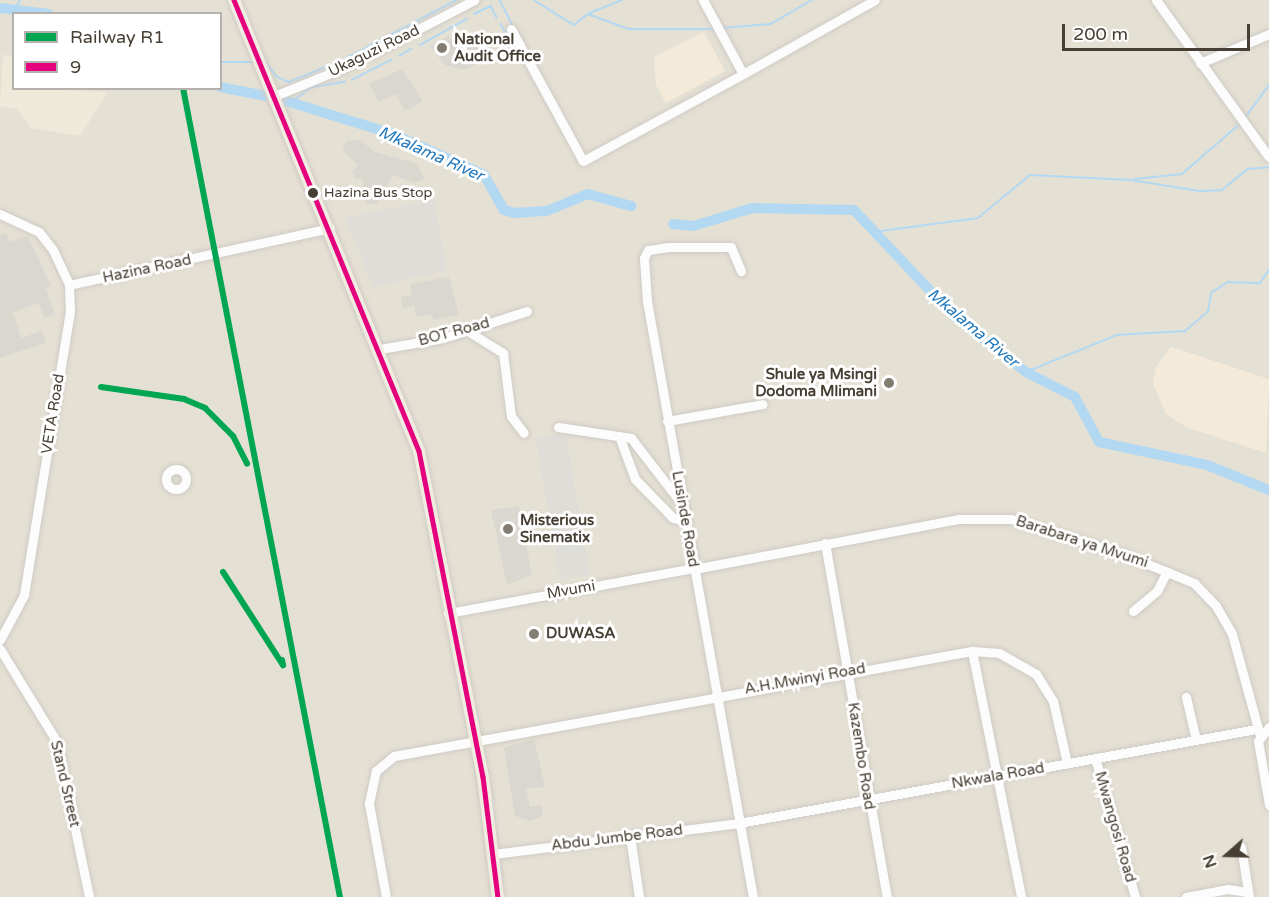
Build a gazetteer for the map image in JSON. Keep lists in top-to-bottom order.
{
  "streets": {
    "street": [
      "Ukaguzi Road",
      "Hazina Road",
      "BOT Road",
      "VETA Road",
      "Lusinde Road",
      "Barabara ya Mvumi",
      "Mvumi",
      "A.H.Mwinyi Road",
      "Kazembo Road",
      "Nkwala Road",
      "Stand Street",
      "Mwangosi Road",
      "Abdu Jumbe Road"
    ]
  },
  "crossings": [
    ["Hazina Road", "VETA Road"],
    ["Lusinde Road", "Barabara ya Mvumi"],
    ["Lusinde Road", "Mvumi"],
    ["Lusinde Road", "A.H.Mwinyi Road"],
    ["Lusinde Road", "Nkwala Road"],
    ["Lusinde Road", "Abdu Jumbe Road"],
    ["Barabara ya Mvumi", "Mvumi"],
    ["Barabara ya Mvumi", "Kazembo Road"],
    ["Barabara ya Mvumi", "Nkwala Road"],
    ["A.H.Mwinyi Road", "Kazembo Road"],
    ["A.H.Mwinyi Road", "Nkwala Road"],
    ["Kazembo Road", "Nkwala Road"],
    ["Nkwala Road", "Mwangosi Road"],
    ["Nkwala Road", "Abdu Jumbe Road"]
  ],
  "water": ["Mkalama River"],
  "places": [
    "National Audit Office",
    "Hazina Bus Stop",
    "Shule ya Msingi Dodoma Mlimani",
    "Misterious Sinematix",
    "DUWASA"
  ],
  "lines": ["transit line 9", "rail line R1"],
  "legend": ["Railway R1", "9"],
  "scale_bar": "200 m",
  "north": "left"
}
